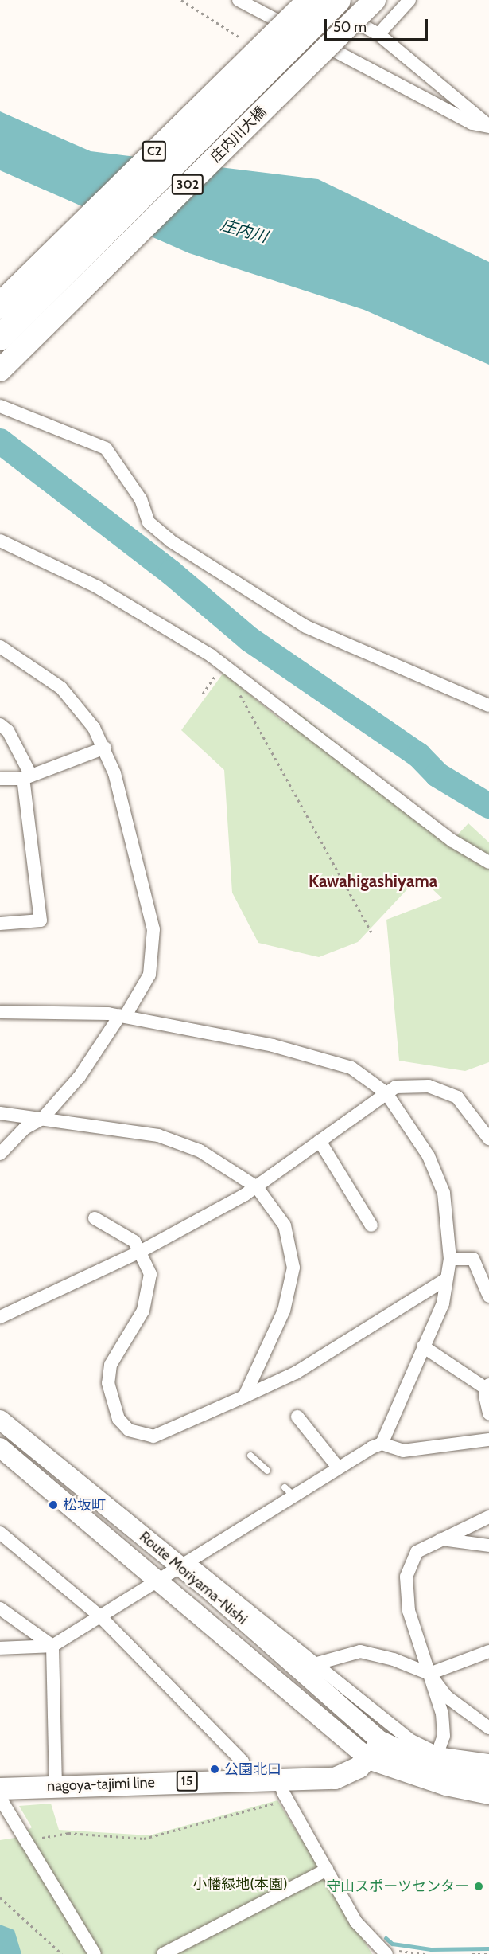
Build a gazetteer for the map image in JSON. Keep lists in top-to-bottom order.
{
  "streets": {
    "highway": ["庄内川大橋", "C2", "302"],
    "main road": ["Route Moriyama-Nishi", "15", "nagoya-tajimi line"]
  },
  "crossings": [
    ["Route Moriyama-Nishi", "nagoya-tajimi line"]
  ],
  "districts": ["Kawahigashiyama"],
  "water": ["庄内川"],
  "parks": ["小幡緑地(本園)"],
  "places": ["松坂町", "公園北口", "守山スポーツセンター"],
  "scale_bar": "50 m"
}
